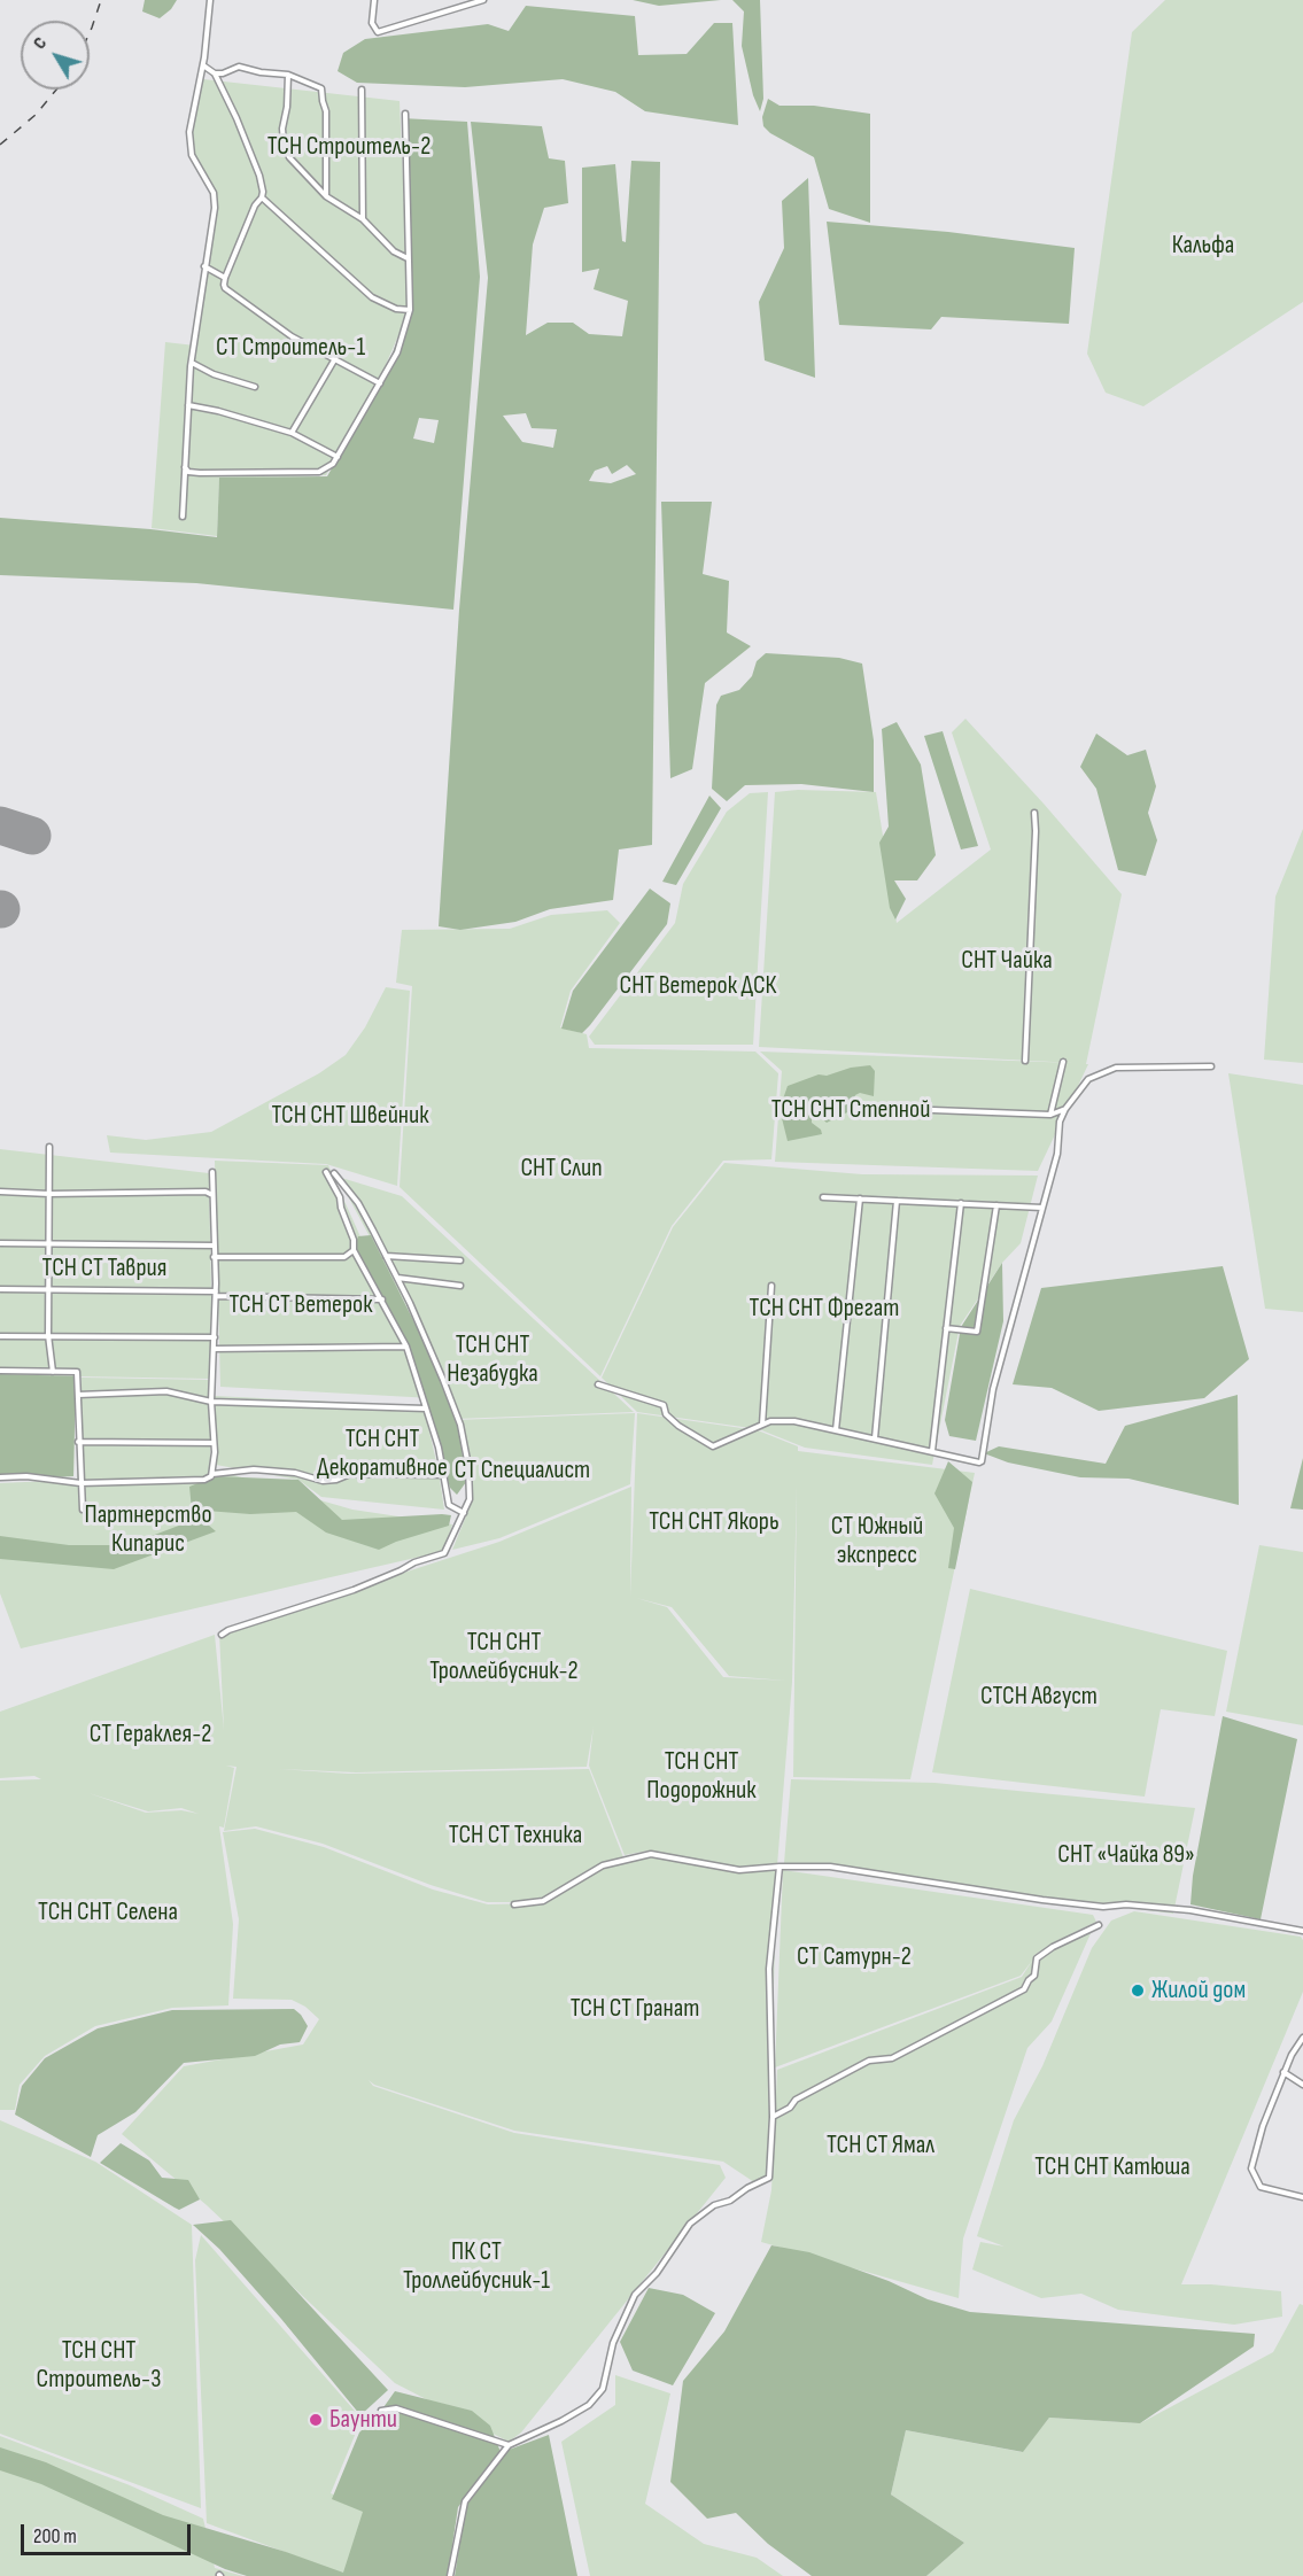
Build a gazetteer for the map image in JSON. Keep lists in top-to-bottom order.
{
  "parks": [
    "ТСН Строитель-2",
    "Кальфа",
    "СТ Строитель-1",
    "СНТ Чайка",
    "СНТ Ветерок ДСК",
    "ТСН СНТ Степной",
    "ТСН СНТ Швейник",
    "СНТ Слип",
    "ТСН СТ Таврия",
    "ТСН СТ Ветерок",
    "ТСН СНТ Фрегат",
    "ТСН СНТ Незабудка",
    "ТСН СНТ Декоративное",
    "СТ Специалист",
    "Партнерство Кипарис",
    "ТСН СНТ Якорь",
    "СТ Южный экспресс",
    "ТСН СНТ Троллейбусник-2",
    "СТСН Август",
    "СТ Гераклея-2",
    "ТСН СНТ Подорожник",
    "ТСН СТ Техника",
    "СНТ «Чайка 89»",
    "ТСН СНТ Селена",
    "СТ Сатурн-2",
    "ТСН СТ Гранат",
    "ТСН СТ Ямал",
    "ТСН СНТ Катюша",
    "ПК СТ Троллейбусник-1",
    "ТСН СНТ Строитель-3"
  ],
  "places": ["Жилой дом", "Баунти"],
  "scale_bar": "200 m",
  "north": "top left"
}
